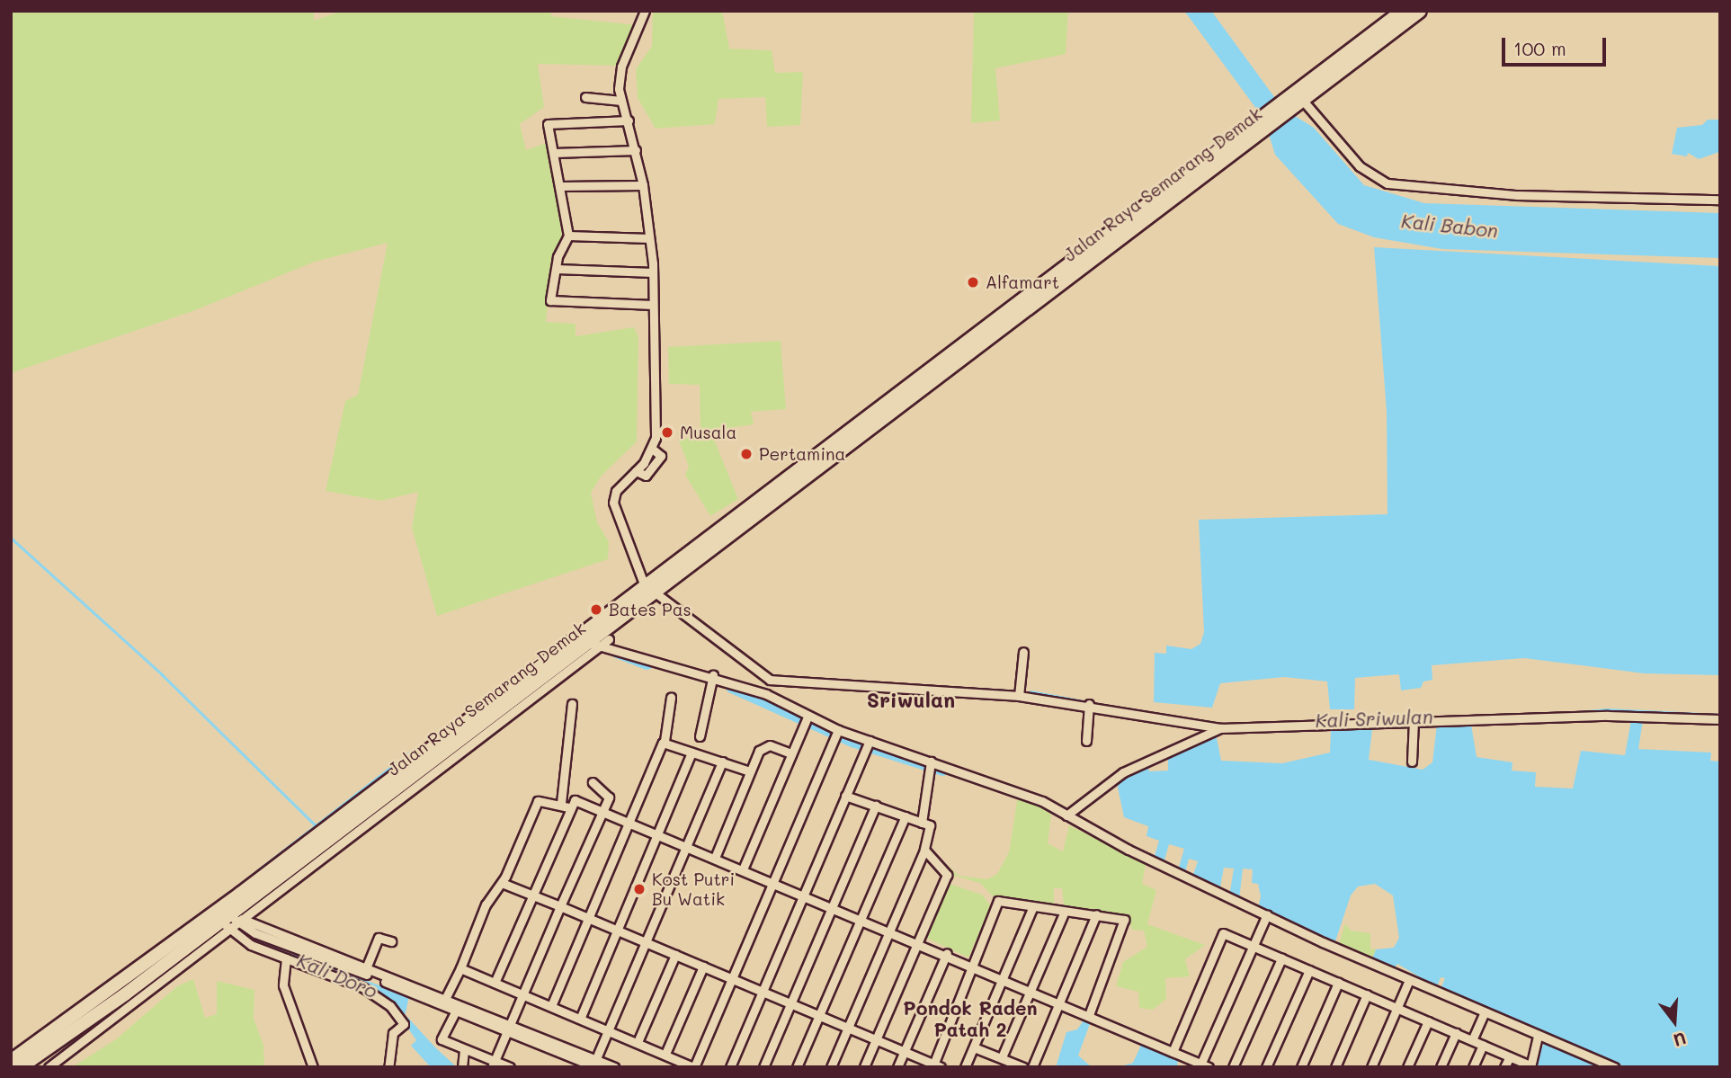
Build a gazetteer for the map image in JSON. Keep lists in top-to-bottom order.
{
  "streets": {
    "highway": ["Jalan Raya Semarang-Demak"]
  },
  "districts": ["Sriwulan", "Pondok Raden Patah 2"],
  "water": ["Kali Babon", "Kali Sriwulan", "Kali Doro"],
  "places": [
    "Alfamart",
    "Musala",
    "Pertamina",
    "Bates Pas",
    "Kost Putri Bu Watik"
  ],
  "scale_bar": "100 m",
  "north": "bottom"
}
